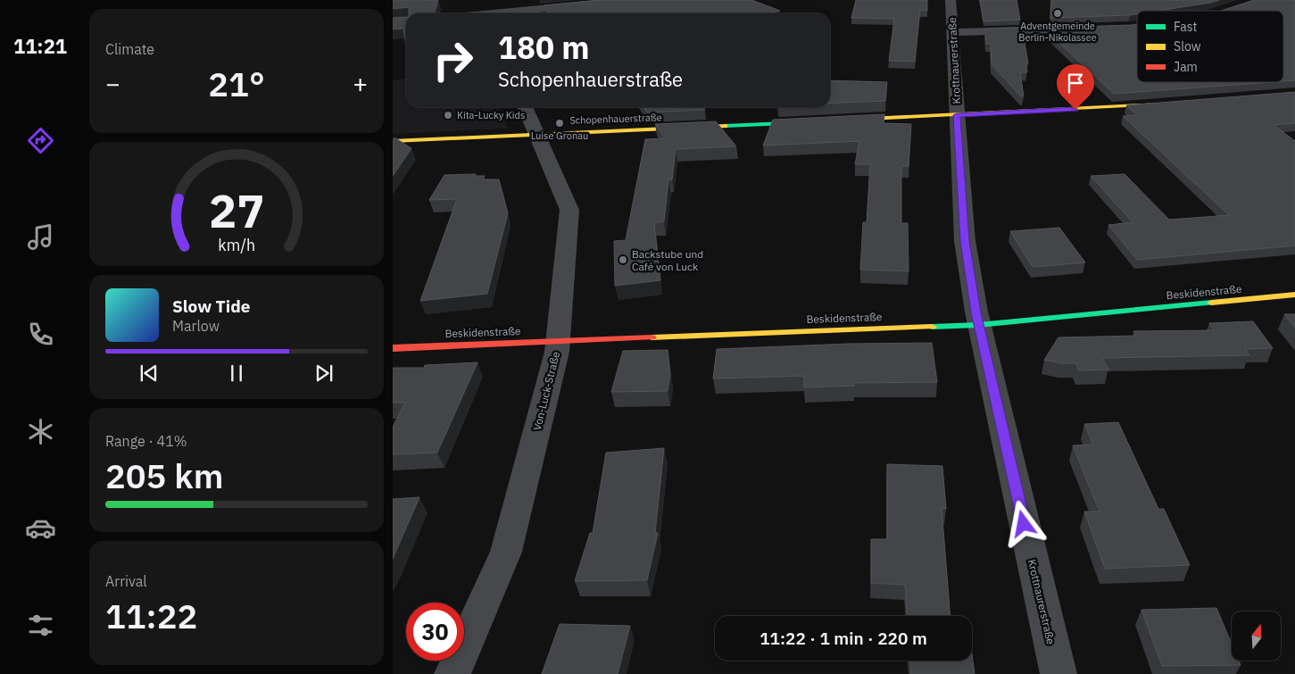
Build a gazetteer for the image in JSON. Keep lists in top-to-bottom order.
{
  "streets": {
    "street": [
      "Krottnaurerstraße",
      "Schopenhauerstraße",
      "Beskidenstraße",
      "Von-Luck-Straße"
    ]
  },
  "crossings": [
    ["Krottnaurerstraße", "Beskidenstraße"],
    ["Schopenhauerstraße", "Von-Luck-Straße"],
    ["Beskidenstraße", "Von-Luck-Straße"]
  ],
  "places": [
    "Adventgemeinde Berlin-Nikolassee",
    "Kita-Lucky Kids",
    "Luise Gronau",
    "Backstube und Café von Luck"
  ],
  "legend": ["Fast", "Slow", "Jam"],
  "north": "top",
  "page": {
    "tabs": "11:21",
    "tile": [
      "Climate",
      ["Range · 41%", "205 km"],
      ["Arrival", "11:22"]
    ],
    "turn": ["180 m", "Schopenhauerstraße"],
    "heat": ["−", "21°", "+"],
    "song": ["Slow Tide", "Marlow"],
    "limit": "30",
    "trip": "11:22 · 1 min · 220 m",
    "gauge": ["27", "km/h"]
  }
}
